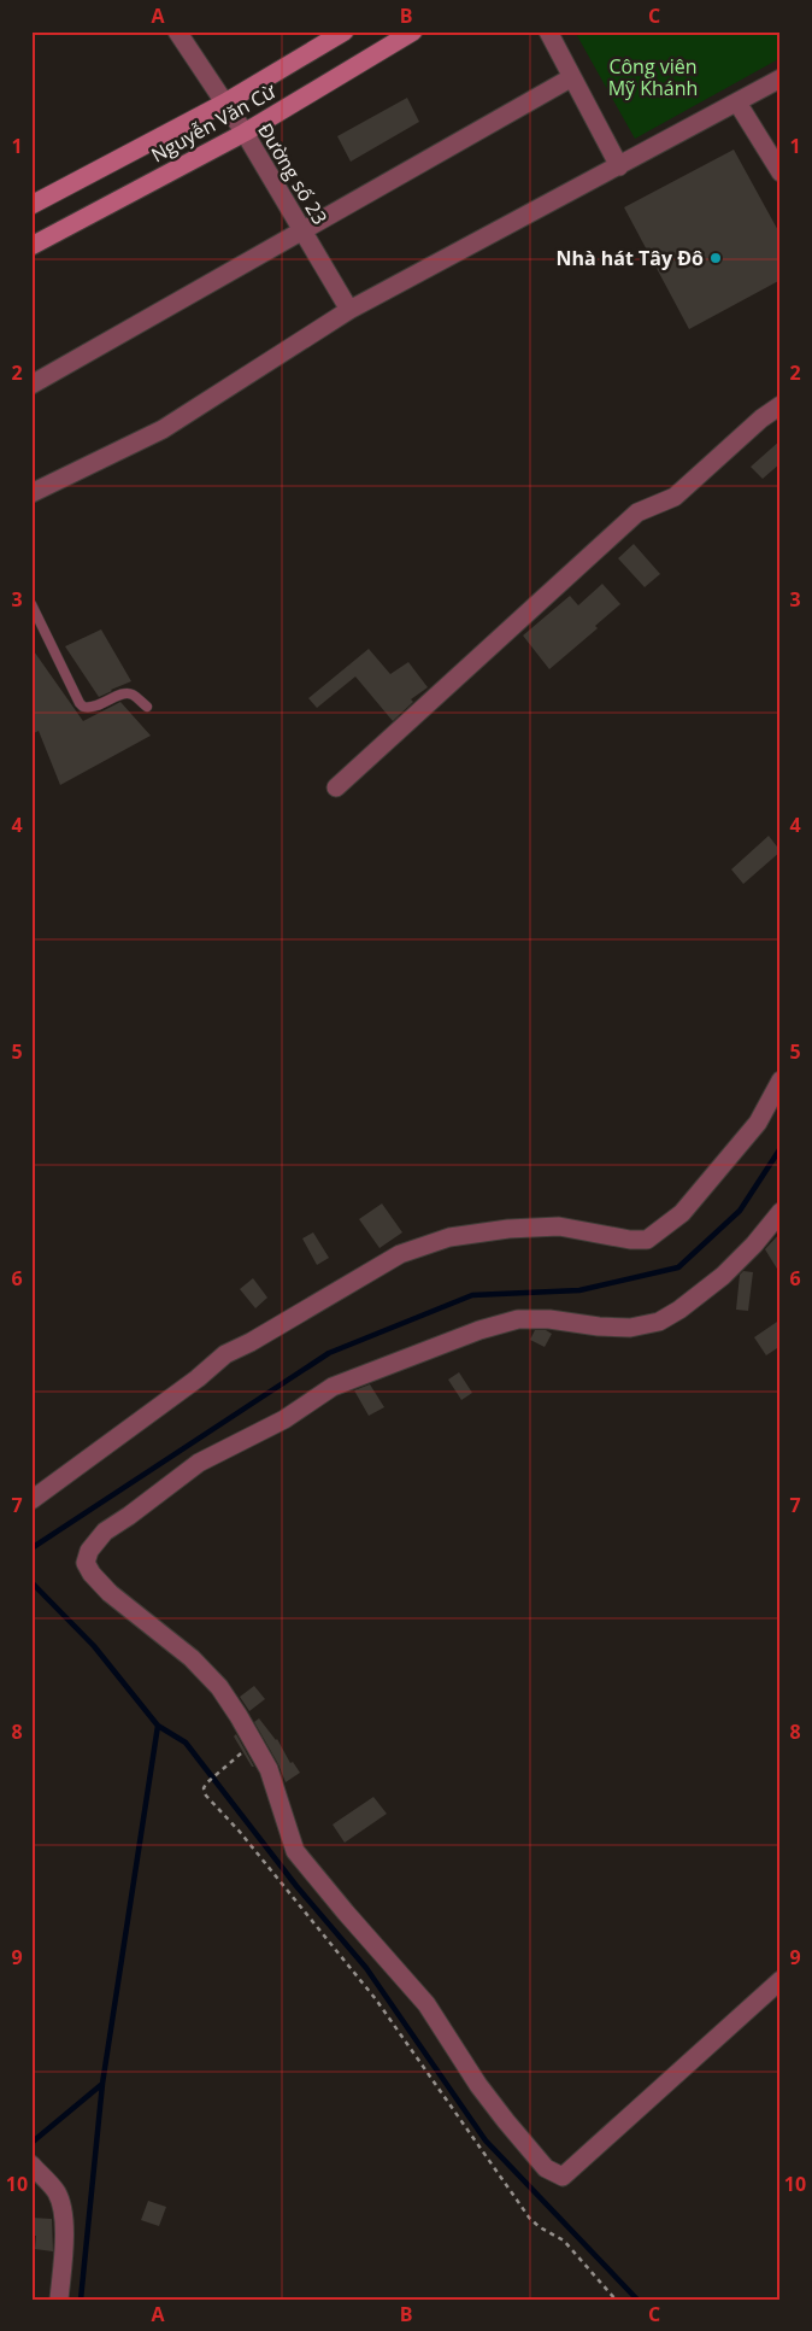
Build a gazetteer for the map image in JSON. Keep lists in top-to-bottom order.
{
  "streets": {
    "main road": ["Nguyễn Văn Cừ"],
    "street": ["Đường số 23"]
  },
  "crossings": [
    ["Nguyễn Văn Cừ", "Đường số 23"]
  ],
  "parks": ["Công viên Mỹ Khánh"],
  "places": ["Nhà hát Tây Đô"],
  "grid": {
    "columns": ["A", "B", "C"],
    "rows": [
      "1",
      "2",
      "3",
      "4",
      "5",
      "6",
      "7",
      "8",
      "9",
      "10"
    ]
  }
}
